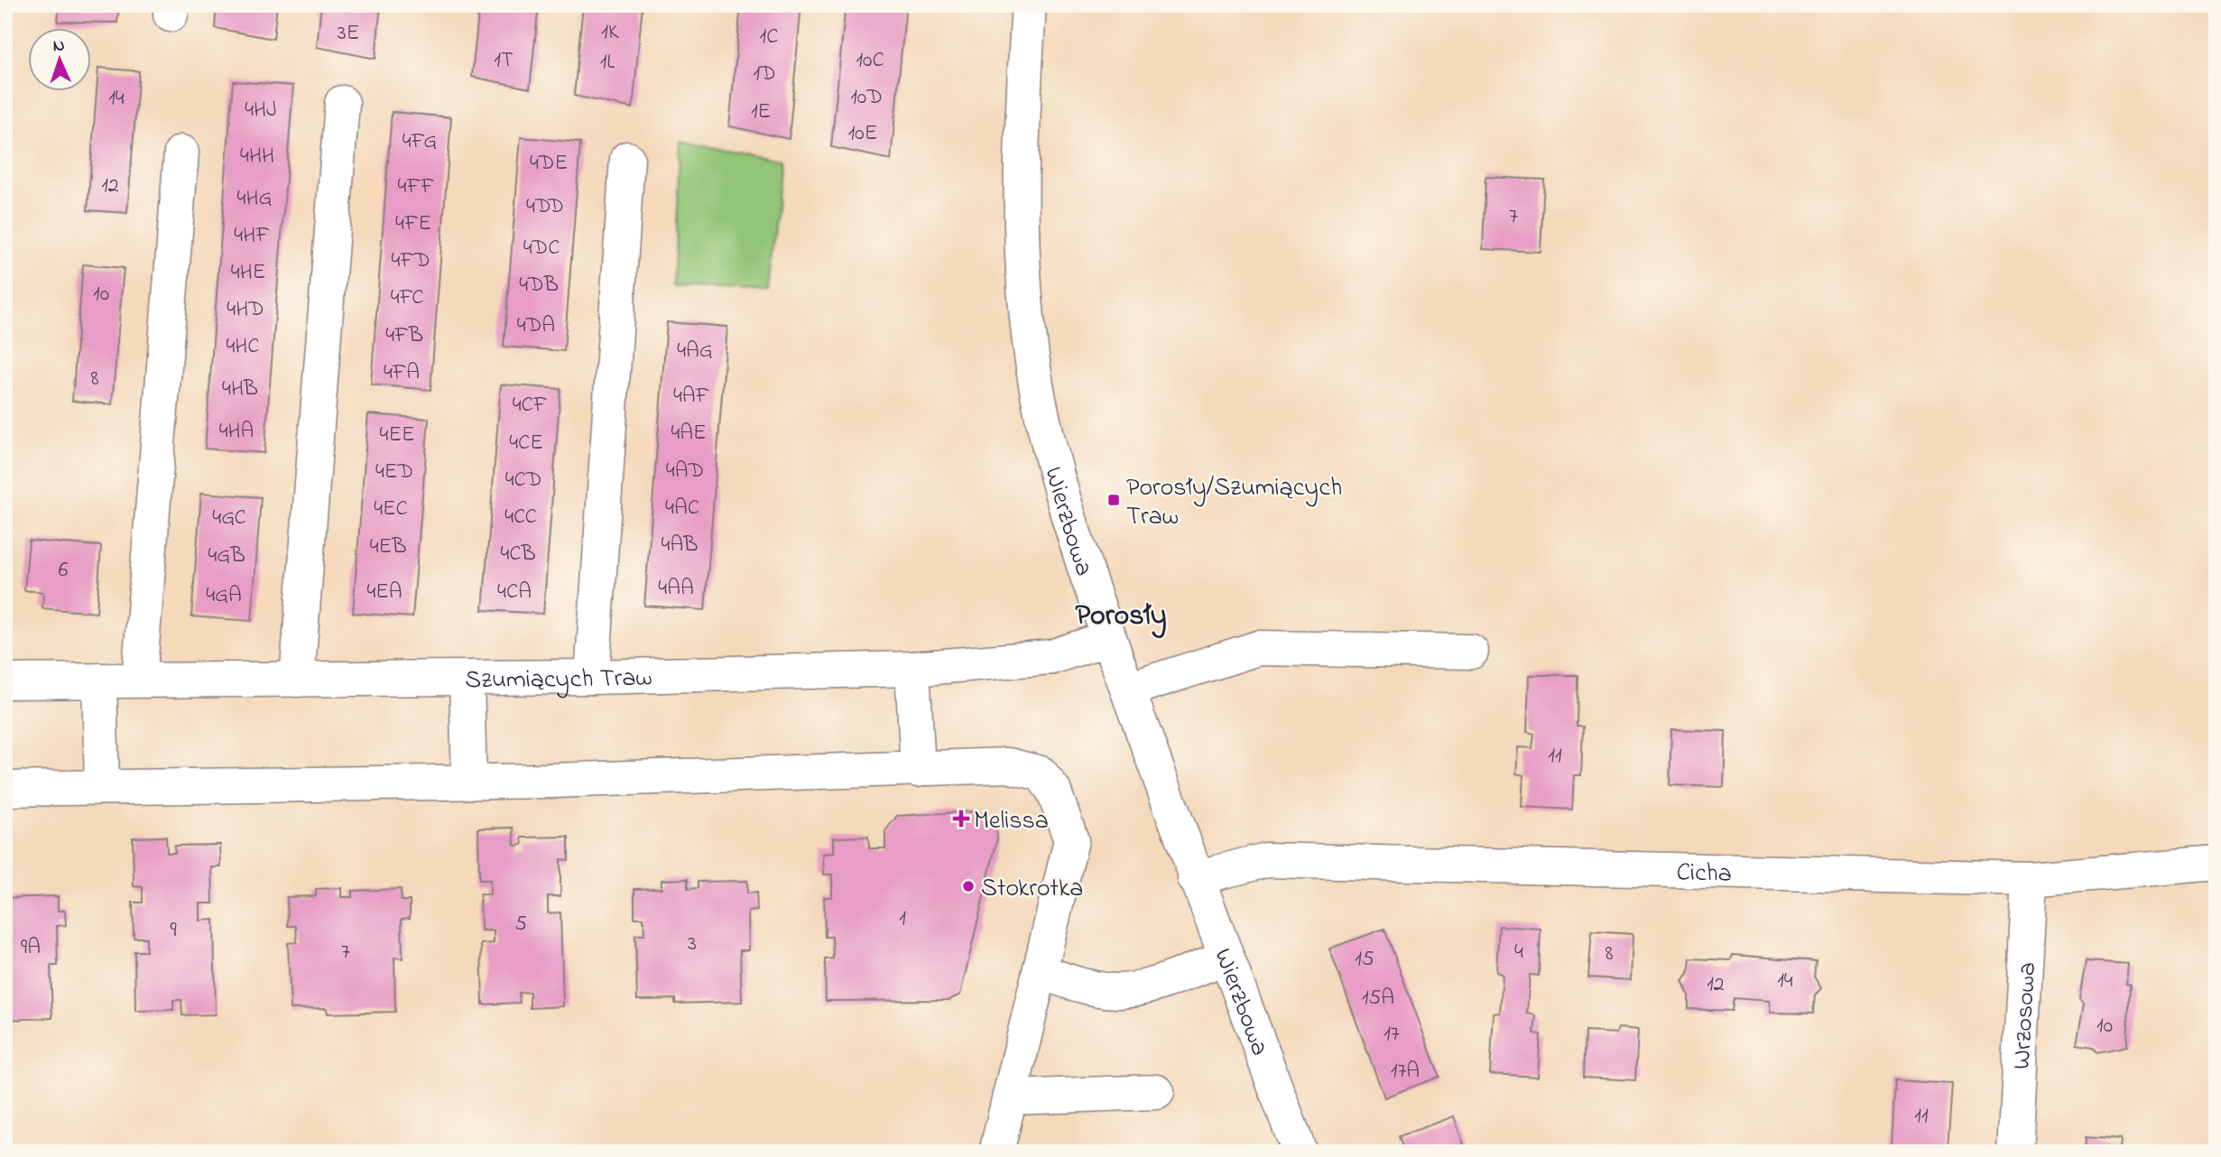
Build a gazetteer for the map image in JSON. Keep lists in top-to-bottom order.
{
  "streets": {
    "street": [
      "Wierzbowa",
      "Szumiących Traw",
      "Cicha",
      "Wrzosowa"
    ]
  },
  "crossings": [
    ["Wierzbowa", "Szumiących Traw"],
    ["Wierzbowa", "Cicha"],
    ["Cicha", "Wrzosowa"]
  ],
  "districts": ["Porosły"],
  "places": {
    "transit": ["Porosły/Szumiących Traw"],
    "health": ["Melissa"],
    "other": ["Stokrotka"]
  },
  "house_numbers": [
    "1K",
    "3E",
    "1C",
    "1T",
    "10C",
    "1L",
    "1D",
    "10D",
    "14",
    "4HJ",
    "1E",
    "10E",
    "4FG",
    "4HH",
    "4DE",
    "12",
    "4FF",
    "4HG",
    "4DD",
    "7",
    "4FE",
    "4HF",
    "4DC",
    "4FD",
    "4HE",
    "4DB",
    "10",
    "4FC",
    "4HD",
    "4DA",
    "4FB",
    "4HC",
    "4AG",
    "4FA",
    "8",
    "4HB",
    "4AF",
    "4CF",
    "4HA",
    "4AE",
    "4EE",
    "4CE",
    "4AD",
    "4ED",
    "4CD",
    "4AC",
    "4EC",
    "4CC",
    "4GC",
    "4AB",
    "4EB",
    "4CB",
    "4GB",
    "6",
    "4AA",
    "4EA",
    "4CA",
    "4GA",
    "11",
    "1",
    "5",
    "9",
    "3",
    "9A",
    "7",
    "4",
    "8",
    "15",
    "14",
    "12",
    "15A",
    "10",
    "17",
    "17A",
    "11"
  ],
  "north": "top"
}
